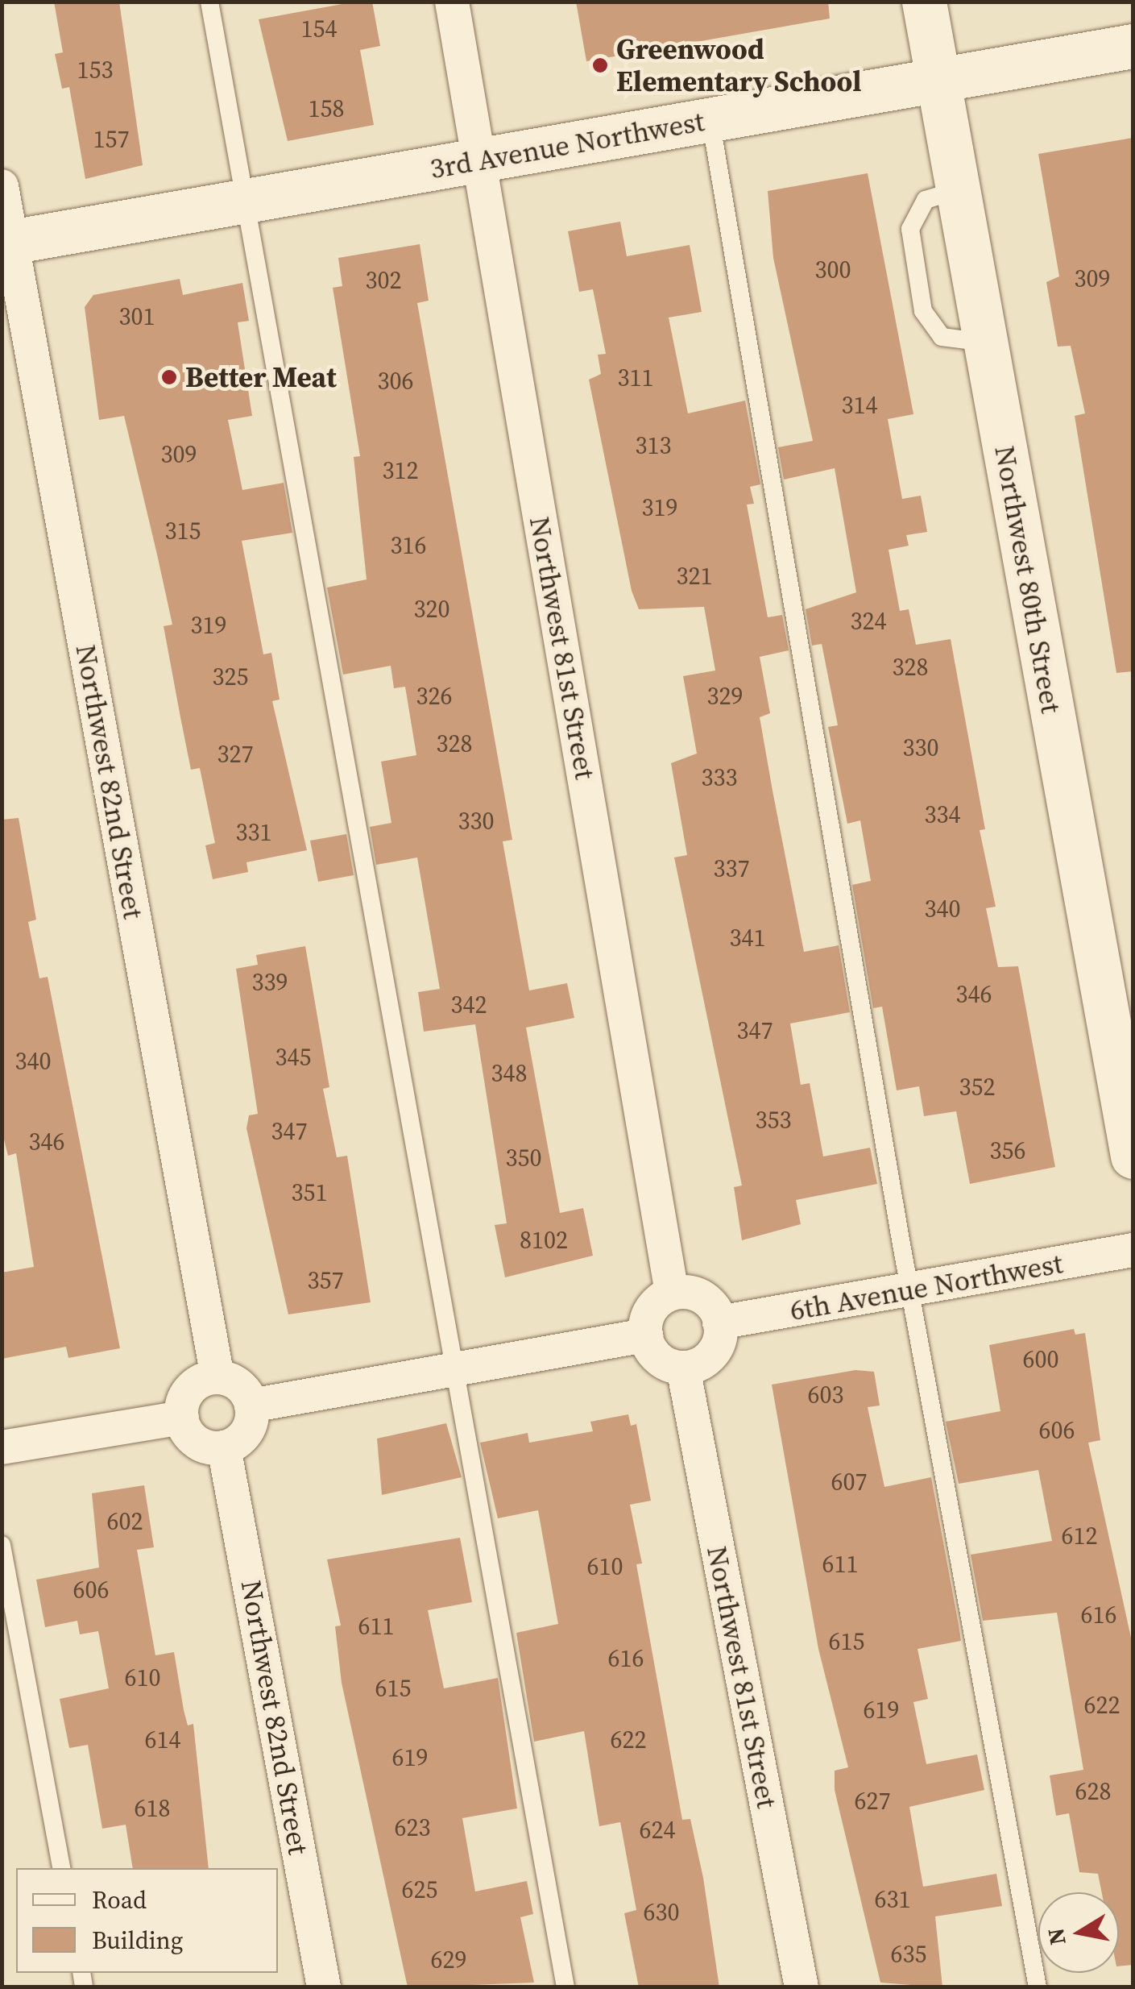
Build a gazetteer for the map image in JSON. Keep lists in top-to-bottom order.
{
  "streets": {
    "street": [
      "3rd Avenue Northwest",
      "Northwest 80th Street",
      "Northwest 81st Street",
      "Northwest 82nd Street",
      "6th Avenue Northwest"
    ]
  },
  "crossings": [
    ["3rd Avenue Northwest", "Northwest 80th Street"],
    ["3rd Avenue Northwest", "Northwest 81st Street"],
    ["3rd Avenue Northwest", "Northwest 82nd Street"],
    ["Northwest 81st Street", "6th Avenue Northwest"]
  ],
  "places": ["Greenwood Elementary School", "Better Meat"],
  "house_numbers": [
    "154",
    "153",
    "158",
    "157",
    "300",
    "309",
    "302",
    "301",
    "311",
    "306",
    "314",
    "313",
    "309",
    "312",
    "319",
    "315",
    "316",
    "321",
    "320",
    "324",
    "319",
    "328",
    "325",
    "326",
    "329",
    "328",
    "330",
    "327",
    "333",
    "334",
    "330",
    "331",
    "337",
    "340",
    "341",
    "339",
    "346",
    "342",
    "347",
    "345",
    "340",
    "348",
    "352",
    "353",
    "347",
    "346",
    "356",
    "350",
    "351",
    "8102",
    "357",
    "600",
    "603",
    "606",
    "607",
    "602",
    "612",
    "611",
    "610",
    "606",
    "616",
    "611",
    "615",
    "616",
    "610",
    "615",
    "622",
    "619",
    "614",
    "622",
    "619",
    "628",
    "627",
    "618",
    "623",
    "624",
    "625",
    "631",
    "630",
    "635",
    "629"
  ],
  "legend": ["Road", "Building"],
  "north": "left"
}
